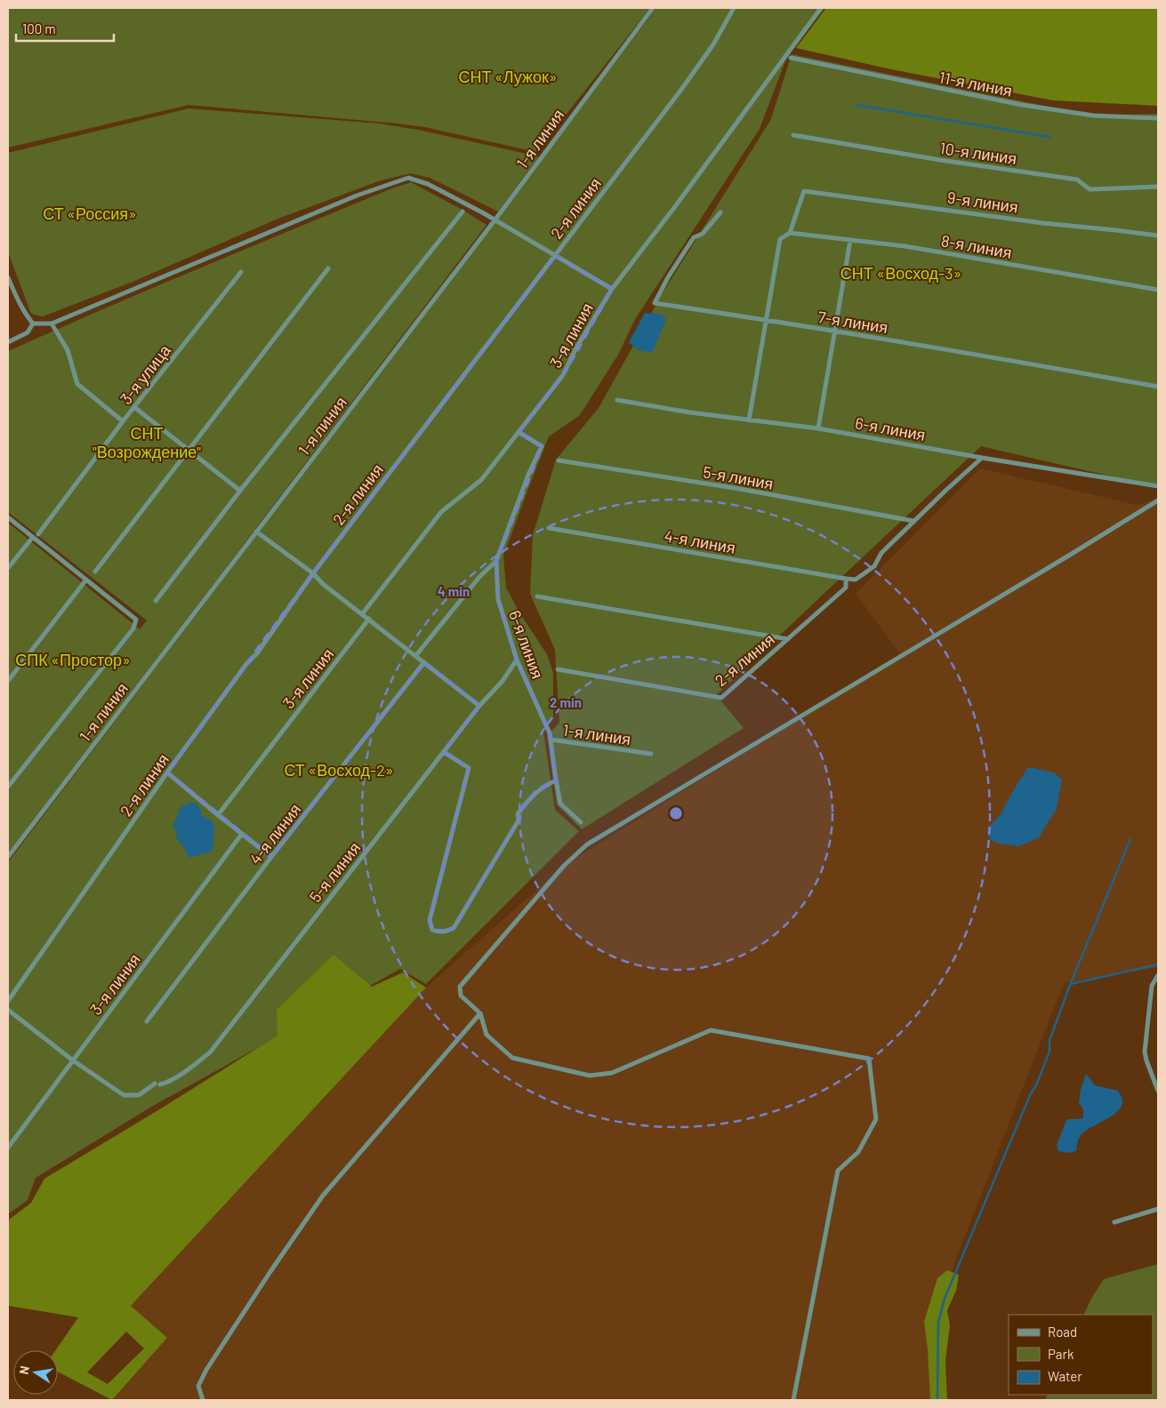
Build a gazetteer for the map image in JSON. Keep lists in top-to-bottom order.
{
  "streets": {
    "street": [
      "11-я линия",
      "1-я линия",
      "10-я линия",
      "9-я линия",
      "2-я линия",
      "8-я линия",
      "7-я линия",
      "3-я линия",
      "3-я улица",
      "6-я линия",
      "5-я линия",
      "4-я линия"
    ]
  },
  "crossings": [
    ["11-я линия", "3-я линия"],
    ["1-я линия", "6-я линия"],
    ["9-я линия", "8-я линия"],
    ["3-я линия", "5-я линия"],
    ["6-я линия", "5-я линия"]
  ],
  "parks": [
    "СНТ «Лужок»",
    "СТ «Россия»",
    "СНТ «Восход-3»",
    "СНТ \"Возрождение\"",
    "СПК «Простор»",
    "СТ «Восход-2»"
  ],
  "legend": ["Road", "Park", "Water"],
  "scale_bar": "100 m",
  "north": "left",
  "rings": ["4 min", "2 min"]
}
